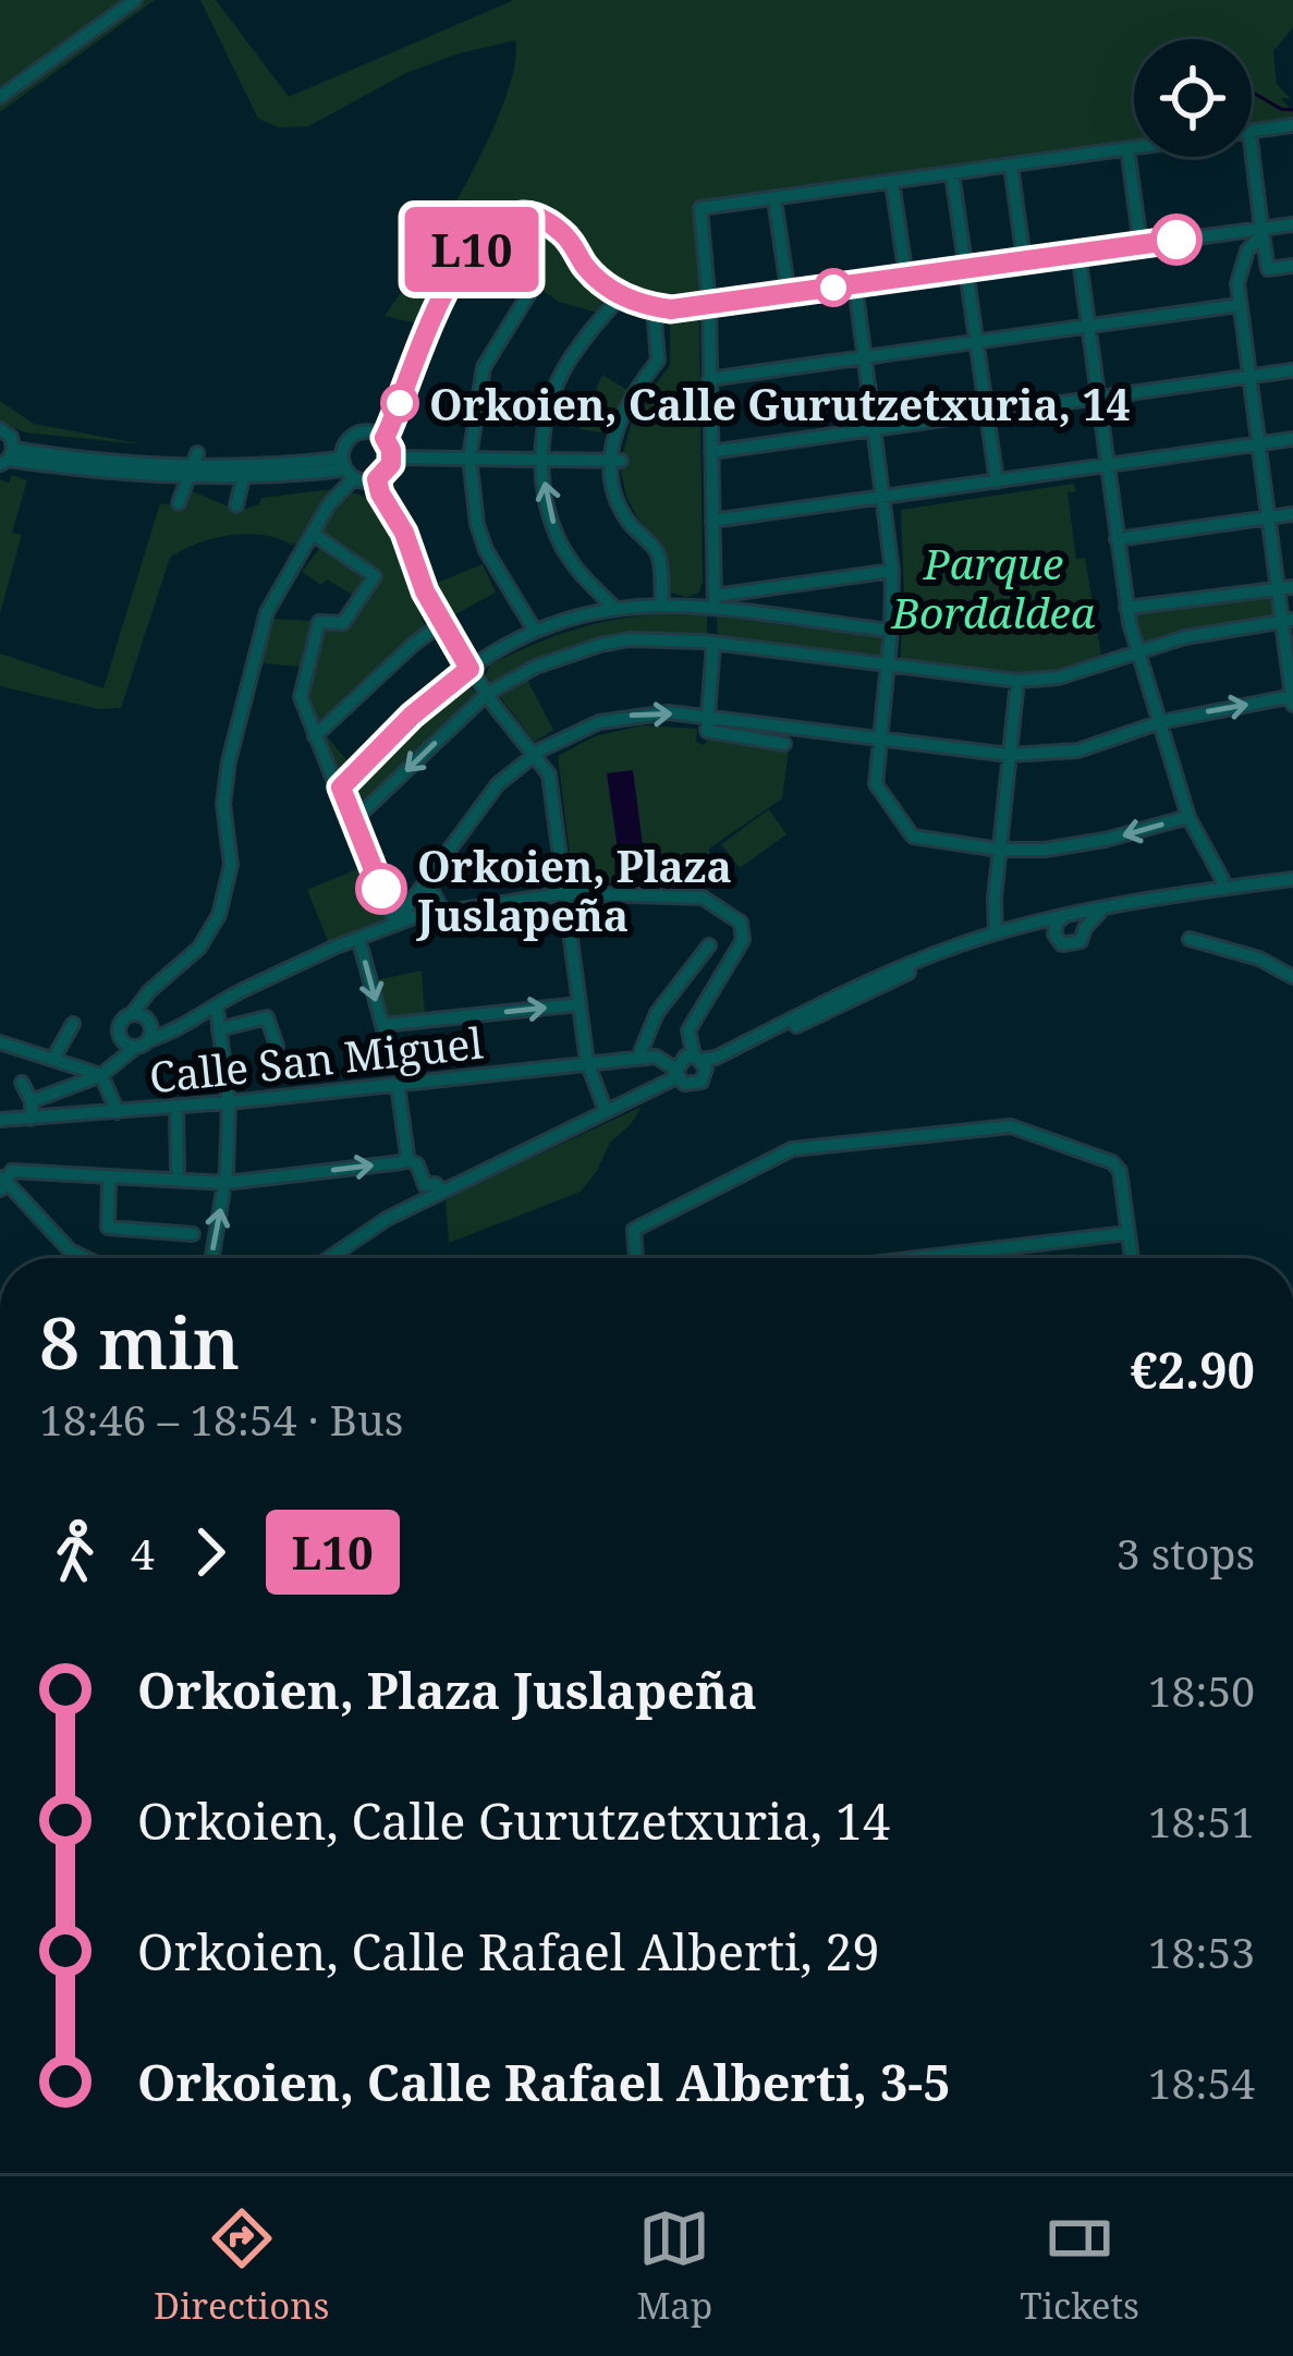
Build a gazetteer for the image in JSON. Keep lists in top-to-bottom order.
{
  "streets": {
    "street": ["Calle San Miguel"]
  },
  "parks": ["Parque Bordaldea"],
  "places": ["Orkoien, Calle Gurutzetxuria, 14", "Orkoien, Plaza Juslapeña"],
  "lines": ["bus line L10"],
  "page": {
    "on_map": "L10",
    "heading": ["8 min", "18:46 – 18:54 · Bus", "€2.90"],
    "legs": ["4", "L10", "3 stops"],
    "list": [
      {
        "name": "Orkoien, Plaza Juslapeña",
        "value": "18:50"
      },
      {
        "name": "Orkoien, Calle Gurutzetxuria, 14",
        "value": "18:51"
      },
      {
        "name": "Orkoien, Calle Rafael Alberti, 29",
        "value": "18:53"
      },
      {
        "name": "Orkoien, Calle Rafael Alberti, 3-5",
        "value": "18:54"
      }
    ],
    "tabs": ["Directions", "Map", "Tickets"]
  }
}
